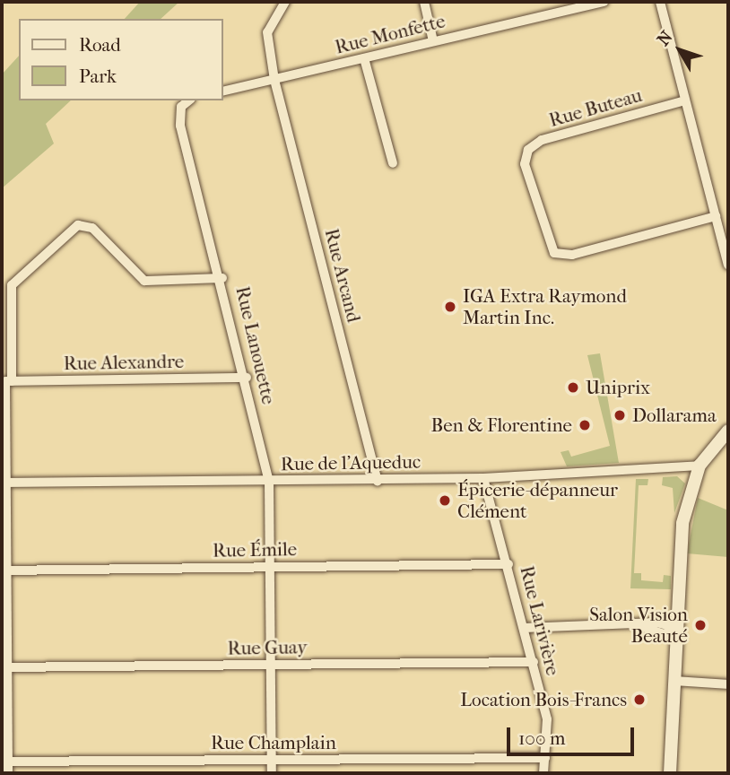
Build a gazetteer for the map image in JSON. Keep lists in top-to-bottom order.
{
  "streets": {
    "street": [
      "Rue Monfette",
      "Rue Buteau",
      "Rue Arcand",
      "Rue Lanouette",
      "Rue Alexandre",
      "Rue de l'Aqueduc",
      "Rue Émile",
      "Rue Larivière",
      "Rue Guay",
      "Rue Champlain"
    ]
  },
  "crossings": [
    ["Rue Monfette", "Rue Arcand"],
    ["Rue Arcand", "Rue de l'Aqueduc"],
    ["Rue Lanouette", "Rue Alexandre"],
    ["Rue Lanouette", "Rue de l'Aqueduc"],
    ["Rue Lanouette", "Rue Émile"],
    ["Rue Lanouette", "Rue Guay"],
    ["Rue Lanouette", "Rue Champlain"],
    ["Rue de l'Aqueduc", "Rue Larivière"],
    ["Rue Émile", "Rue Larivière"],
    ["Rue Larivière", "Rue Guay"],
    ["Rue Larivière", "Rue Champlain"]
  ],
  "places": [
    "IGA Extra Raymond Martin Inc.",
    "Uniprix",
    "Dollarama",
    "Ben & Florentine",
    "Épicerie-dépanneur Clément",
    "Salon Vision Beauté",
    "Location Bois-Francs"
  ],
  "legend": ["Road", "Park"],
  "scale_bar": "100 m",
  "north": "top left"
}
